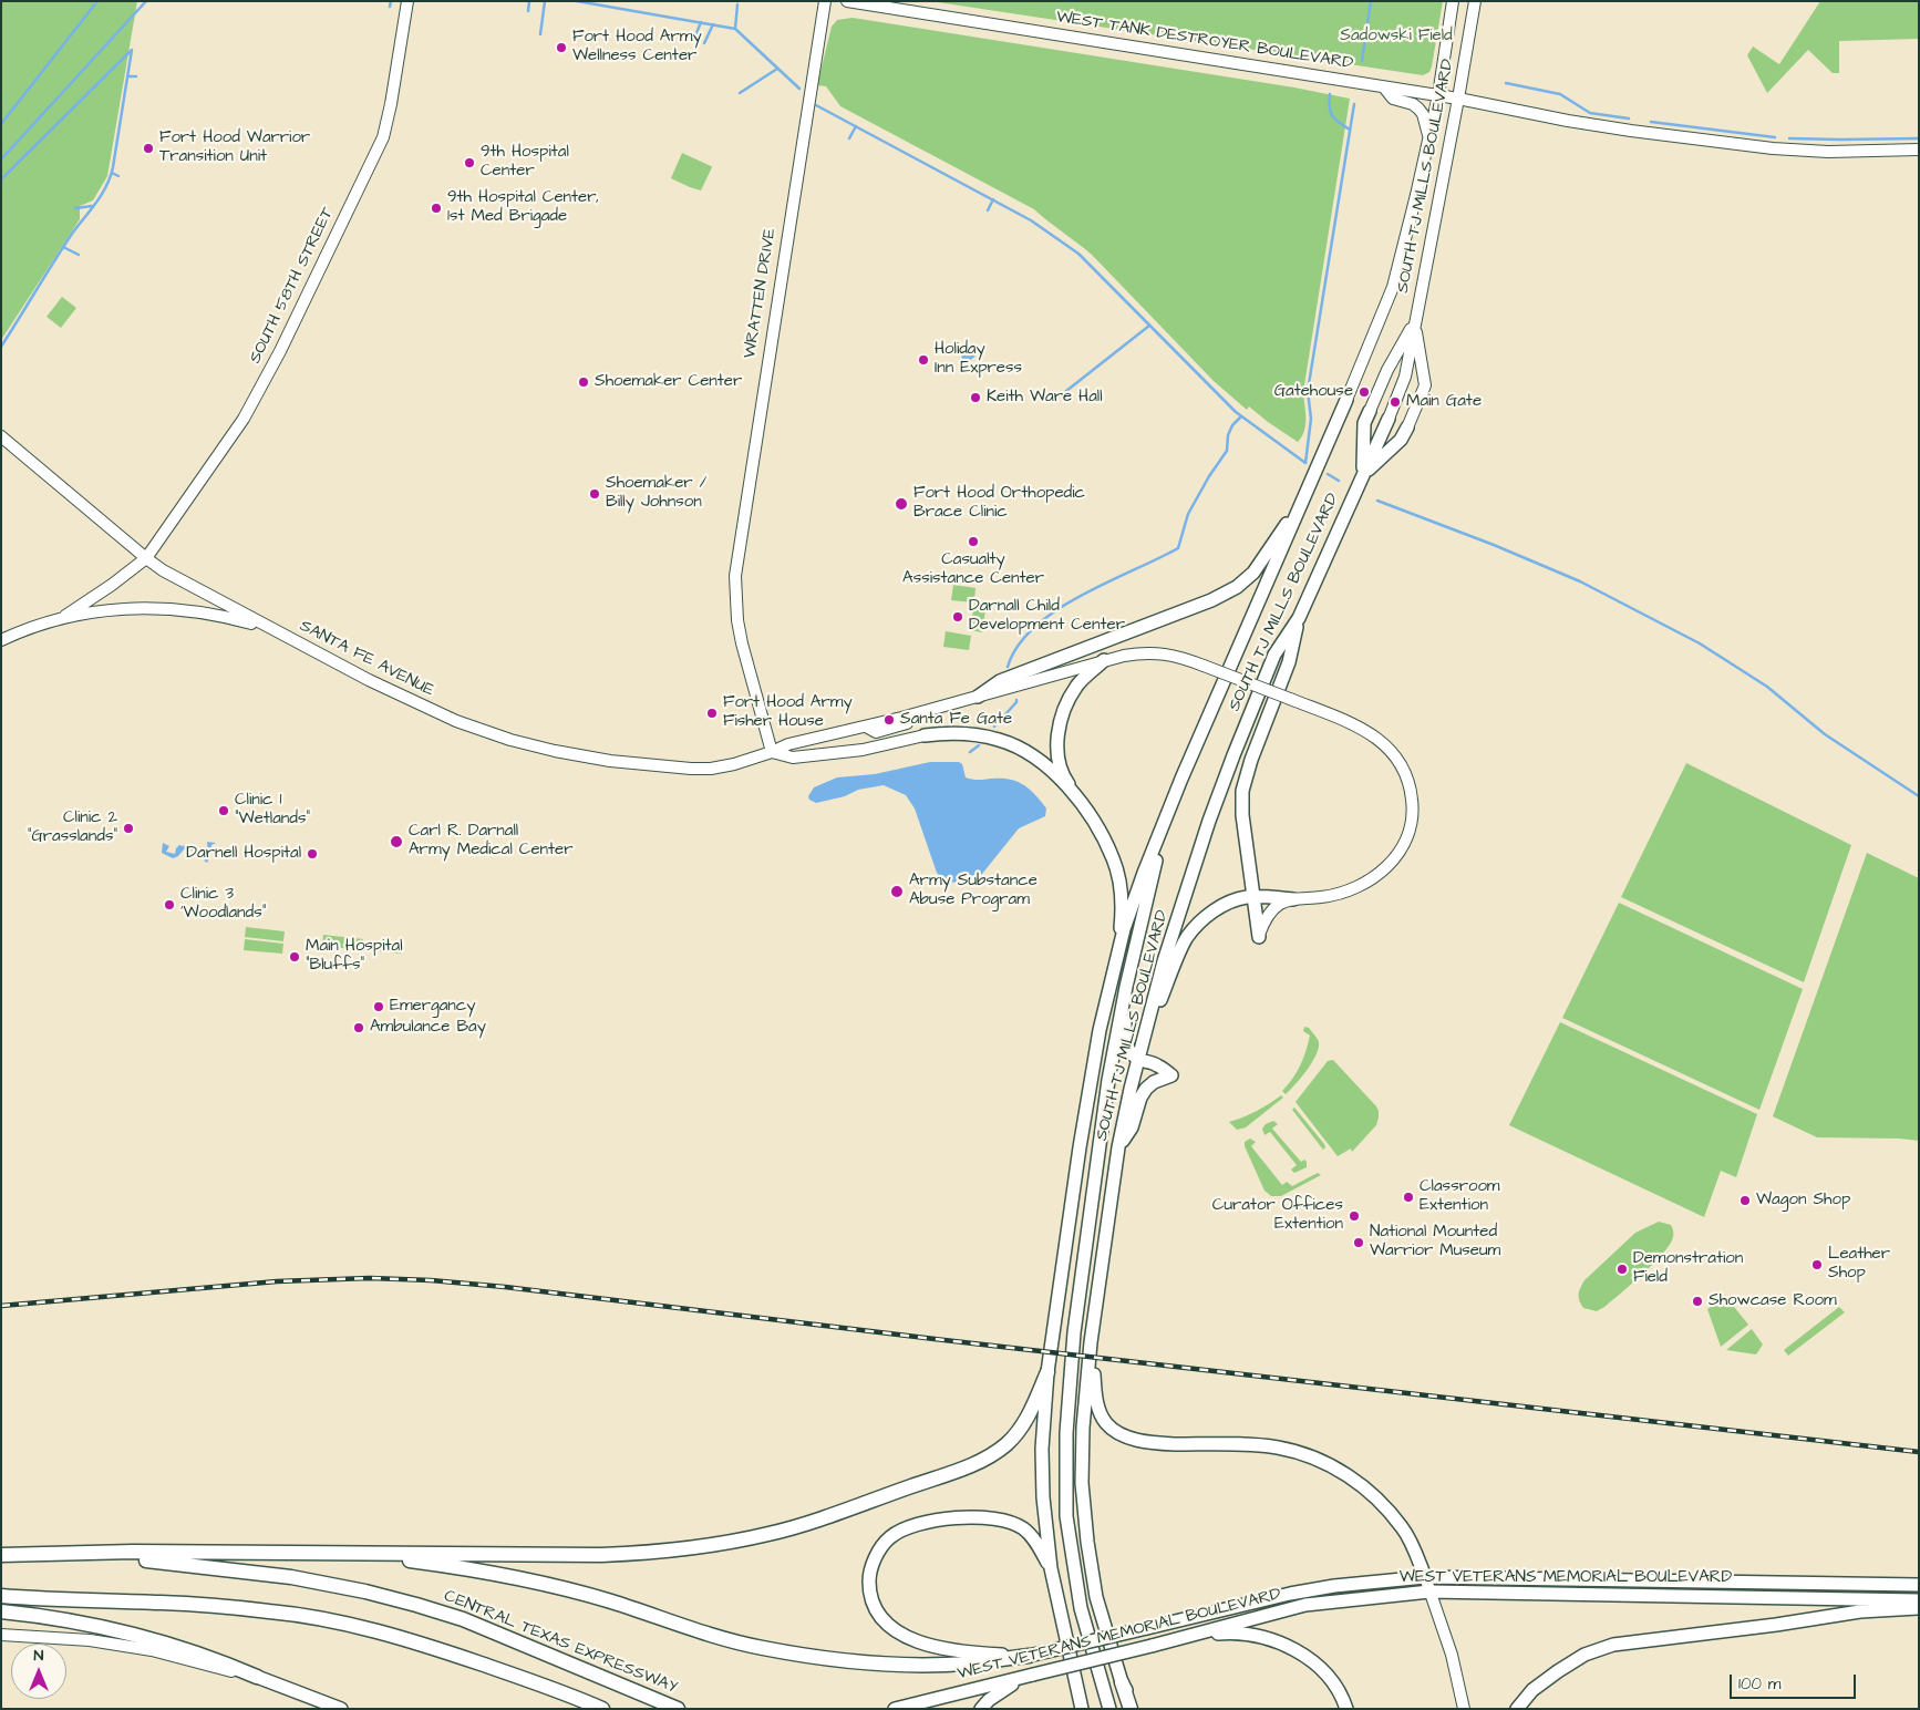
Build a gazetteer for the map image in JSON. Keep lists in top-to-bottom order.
{
  "streets": {
    "highway": ["CENTRAL TEXAS EXPRESSWAY"],
    "main road": ["SOUTH TJ MILLS BOULEVARD", "WEST VETERANS MEMORIAL BOULEVARD"],
    "street": [
      "WEST TANK DESTROYER BOULEVARD",
      "SOUTH 58TH STREET",
      "WRATTEN DRIVE",
      "SANTA FE AVENUE"
    ]
  },
  "crossings": [
    ["WEST TANK DESTROYER BOULEVARD", "SOUTH TJ MILLS BOULEVARD"],
    ["SOUTH TJ MILLS BOULEVARD", "WEST VETERANS MEMORIAL BOULEVARD"],
    ["SOUTH 58TH STREET", "SANTA FE AVENUE"],
    ["WRATTEN DRIVE", "SANTA FE AVENUE"]
  ],
  "parks": ["Sadowski Field"],
  "places": [
    "Fort Hood Army Wellness Center",
    "Fort Hood Warrior Transition Unit",
    "9th Hospital Center",
    "9th Hospital Center, 1st Med Brigade",
    "Holiday Inn Express",
    "Shoemaker Center",
    "Gatehouse",
    "Keith Ware Hall",
    "Main Gate",
    "Shoemaker / Billy Johnson",
    "Fort Hood Orthopedic Brace Clinic",
    "Casualty Assistance Center",
    "Darnall Child Development Center",
    "Fort Hood Army Fisher House",
    "Santa Fe Gate",
    "Clinic 1 \"Wetlands\"",
    "Clinic 2 \"Grasslands\"",
    "Carl R. Darnall Army Medical Center",
    "Darnell Hospital",
    "Army Substance Abuse Program",
    "Clinic 3 'Woodlands\"",
    "Main Hospital \"Bluffs\"",
    "Emergancy",
    "Ambulance Bay",
    "Classroom Extention",
    "Wagon Shop",
    "Curator Offices Extention",
    "National Mounted Warrior Museum",
    "Leather Shop",
    "Demonstration Field",
    "Showcase Room"
  ],
  "scale_bar": "100 m",
  "north": "top"
}
